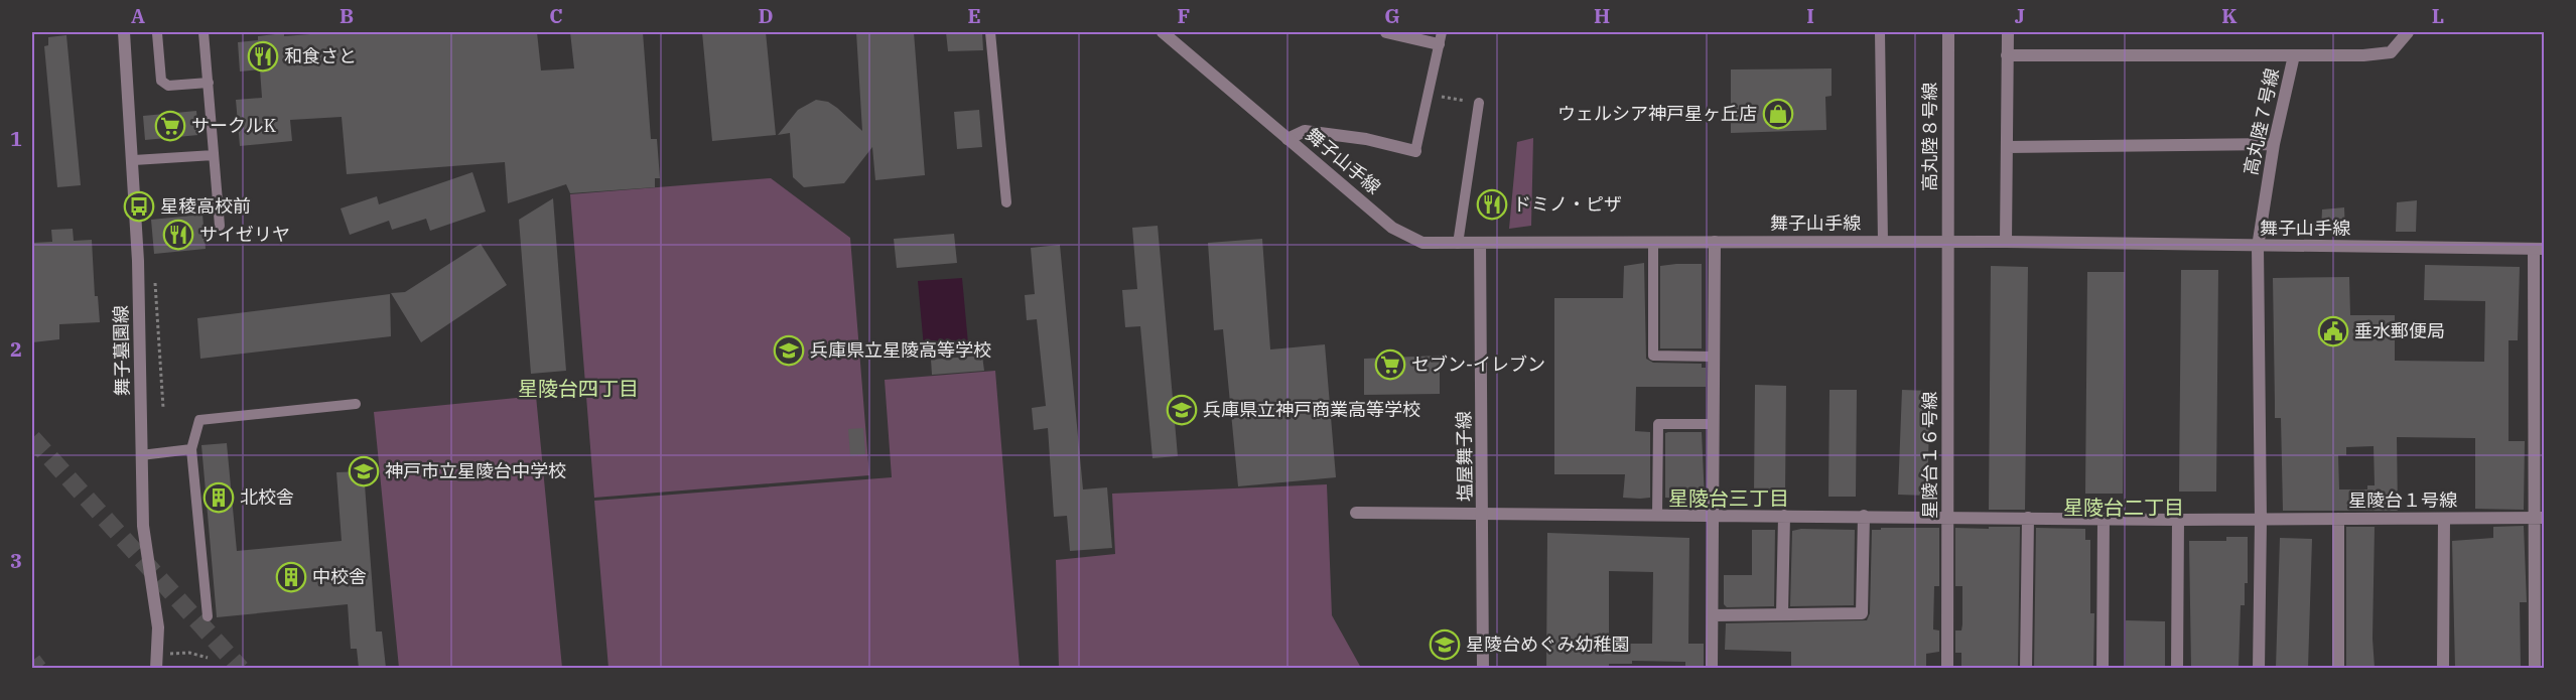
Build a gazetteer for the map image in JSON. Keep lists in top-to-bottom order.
{
  "streets": {
    "street": [
      "高丸陸７号線",
      "高丸陸８号線",
      "舞子山手線",
      "舞子墓園線",
      "星陵台１６号線",
      "塩屋舞子線",
      "星陵台１号線"
    ]
  },
  "crossings": [
    ["高丸陸７号線", "舞子山手線"],
    ["高丸陸７号線", "星陵台１号線"],
    ["高丸陸８号線", "舞子山手線"],
    ["高丸陸８号線", "星陵台１６号線"],
    ["舞子山手線", "星陵台１６号線"],
    ["舞子山手線", "塩屋舞子線"],
    ["星陵台１６号線", "星陵台１号線"],
    ["塩屋舞子線", "星陵台１号線"]
  ],
  "districts": ["星陵台四丁目", "星陵台三丁目", "星陵台二丁目"],
  "places": {
    "restaurant": ["和食さと", "ドミノ・ピザ", "サイゼリヤ"],
    "shop": ["ウェルシア神戸星ヶ丘店"],
    "supermarket": ["サークルK", "セブン-イレブン"],
    "bus stop": ["星稜高校前"],
    "public building": ["垂水郵便局"],
    "school or university": [
      "兵庫県立星陵高等学校",
      "兵庫県立神戸商業高等学校",
      "神戸市立星陵台中学校",
      "星陵台めぐみ幼稚園"
    ],
    "building": ["北校舎", "中校舎"]
  },
  "grid": {
    "columns": [
      "A",
      "B",
      "C",
      "D",
      "E",
      "F",
      "G",
      "H",
      "I",
      "J",
      "K",
      "L"
    ],
    "rows": ["1", "2", "3"]
  }
}
